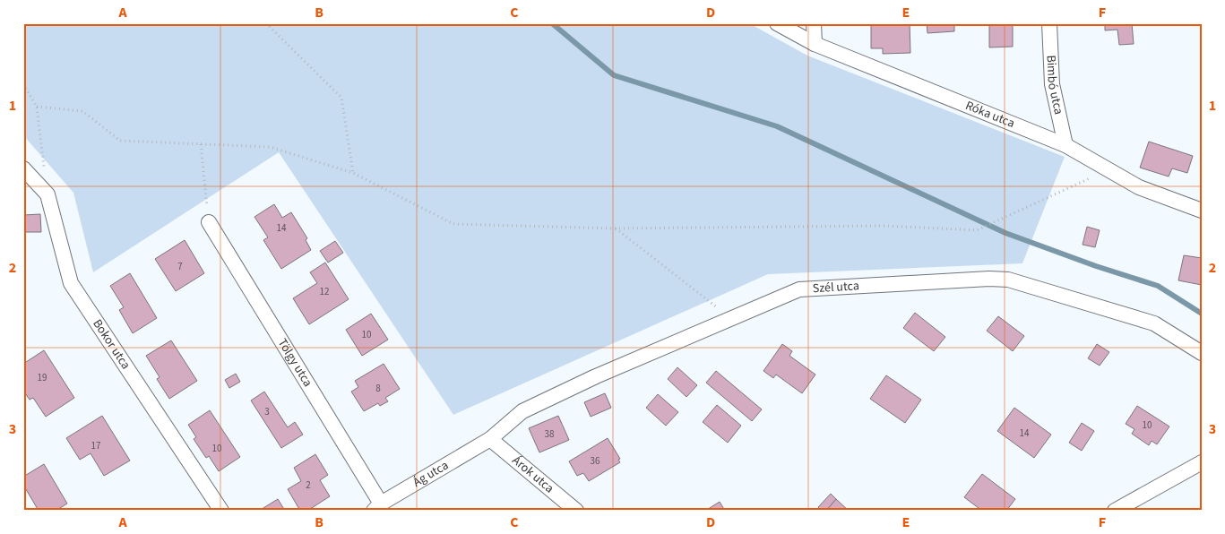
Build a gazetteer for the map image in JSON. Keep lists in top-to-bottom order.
{
  "streets": {
    "street": [
      "Bimbó utca",
      "Róka utca",
      "Szél utca",
      "Bokor utca",
      "Tölgy utca",
      "Ág utca",
      "Árok utca"
    ]
  },
  "crossings": [
    ["Bimbó utca", "Róka utca"],
    ["Szél utca", "Ág utca"],
    ["Szél utca", "Árok utca"],
    ["Tölgy utca", "Ág utca"],
    ["Ág utca", "Árok utca"]
  ],
  "house_numbers": [
    "14",
    "7",
    "12",
    "10",
    "19",
    "8",
    "3",
    "10",
    "14",
    "38",
    "17",
    "10",
    "36",
    "2"
  ],
  "grid": {
    "columns": [
      "A",
      "B",
      "C",
      "D",
      "E",
      "F"
    ],
    "rows": ["1", "2", "3"]
  }
}
